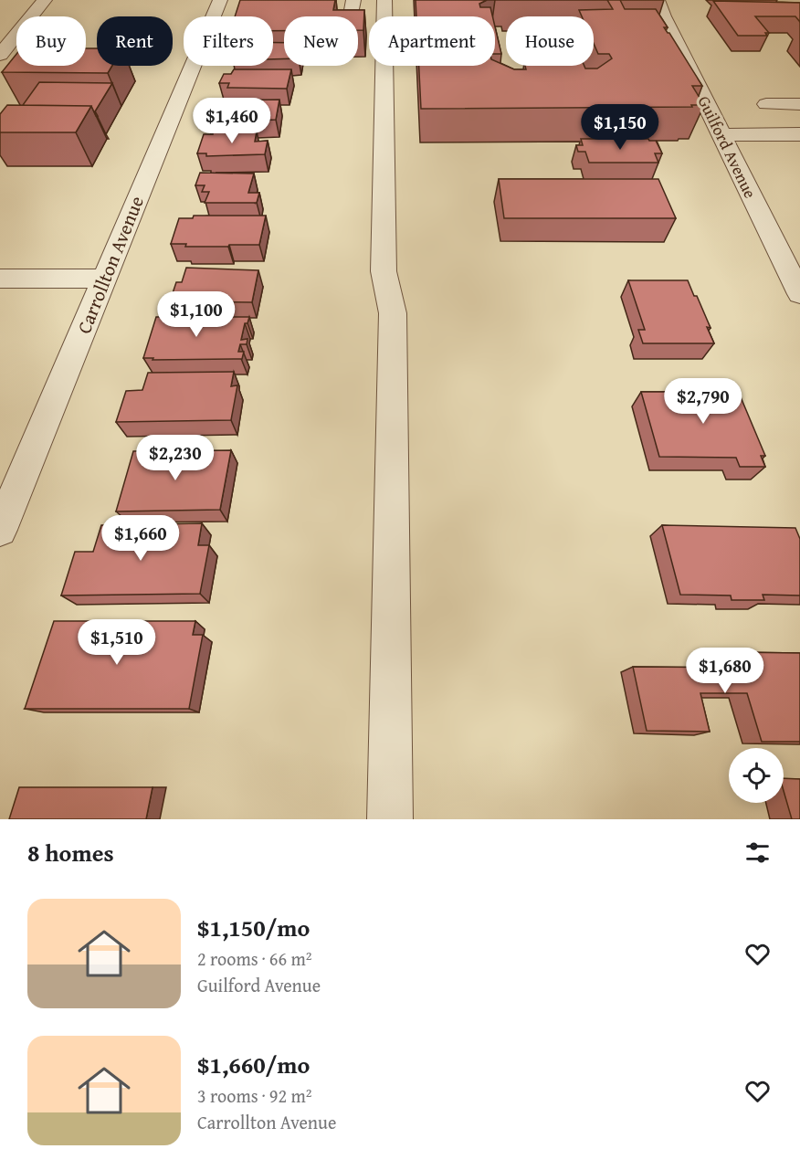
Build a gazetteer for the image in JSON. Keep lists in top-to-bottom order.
{
  "streets": {
    "street": ["Guilford Avenue", "Carrollton Avenue"]
  },
  "page": {
    "chip": [
      "Buy",
      "Rent",
      "Filters",
      "New",
      "Apartment",
      "House"
    ],
    "price": [
      "$1,460",
      "$1,150",
      "$1,100",
      "$2,790",
      "$2,230",
      "$1,660",
      "$1,510",
      "$1,680"
    ],
    "heading": "8 homes",
    "list": [
      {
        "name": "$1,150/mo",
        "note": "2 rooms · 66 m² · Guilford Avenue"
      },
      {
        "name": "$1,660/mo",
        "note": "3 rooms · 92 m² · Carrollton Avenue"
      }
    ]
  }
}
